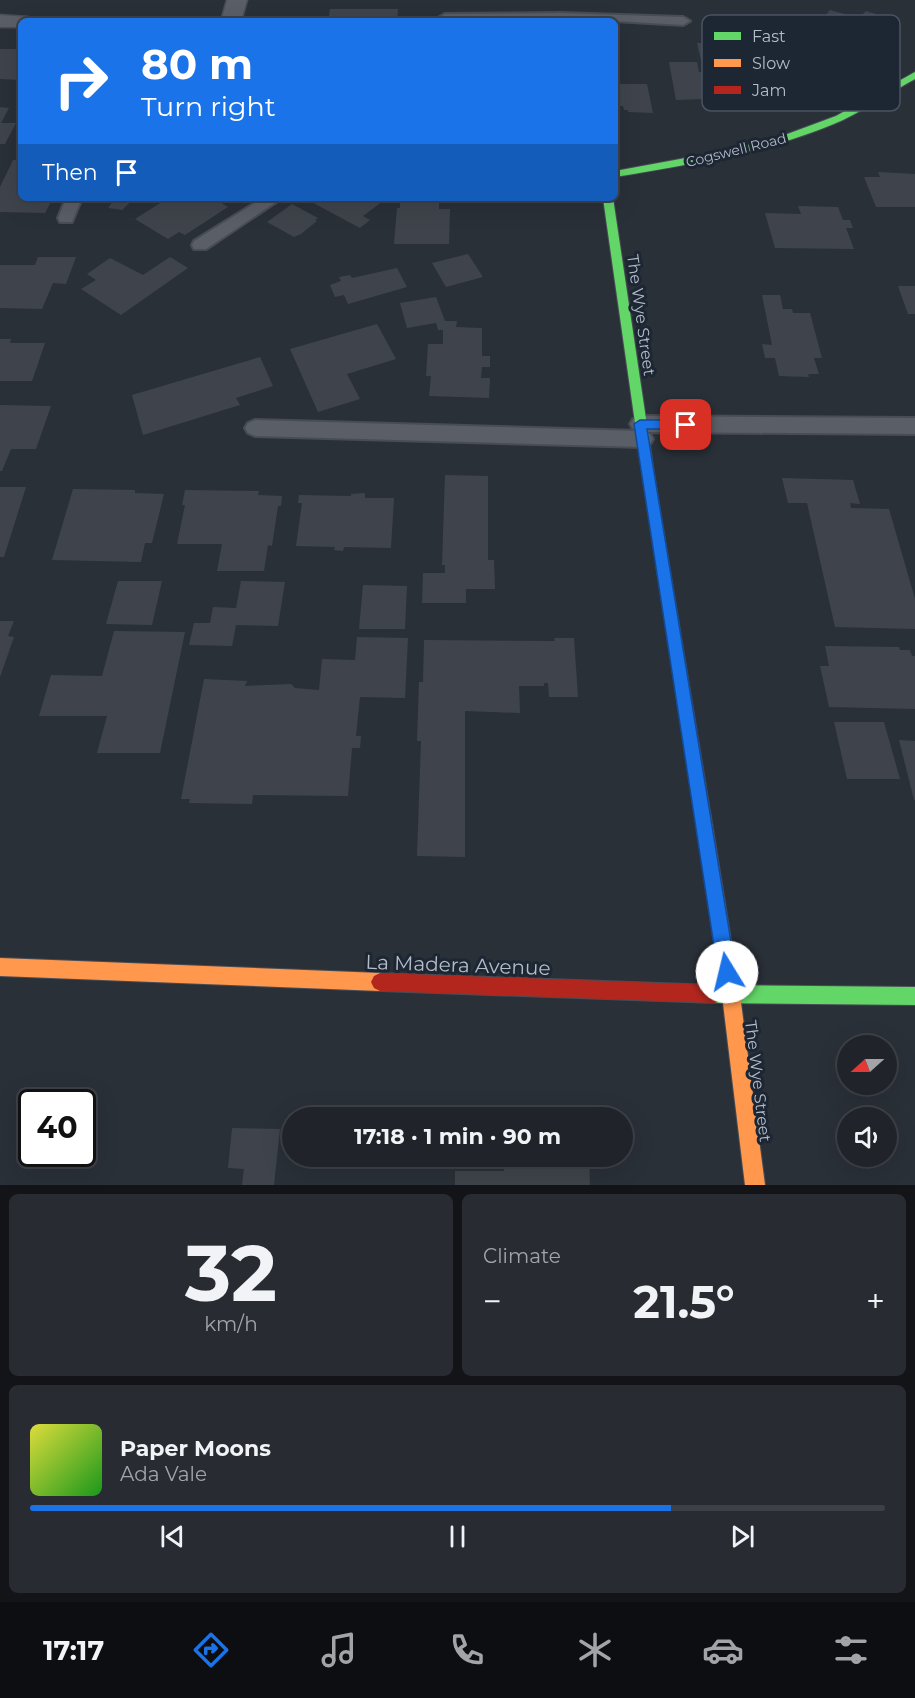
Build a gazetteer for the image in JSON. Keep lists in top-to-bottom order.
{
  "streets": {
    "street": ["Cogswell Road", "The Wye Street", "La Madera Avenue"]
  },
  "crossings": [
    ["The Wye Street", "La Madera Avenue"]
  ],
  "legend": ["Fast", "Slow", "Jam"],
  "north": "left",
  "page": {
    "turn": ["80 m", "Turn right"],
    "then": "Then",
    "limit": "40",
    "trip": "17:18 · 1 min · 90 m",
    "tile": [
      ["32", "km/h"],
      "Climate"
    ],
    "heat": ["−", "21.5°", "+"],
    "song": ["Paper Moons", "Ada Vale"],
    "tabs": "17:17"
  }
}
